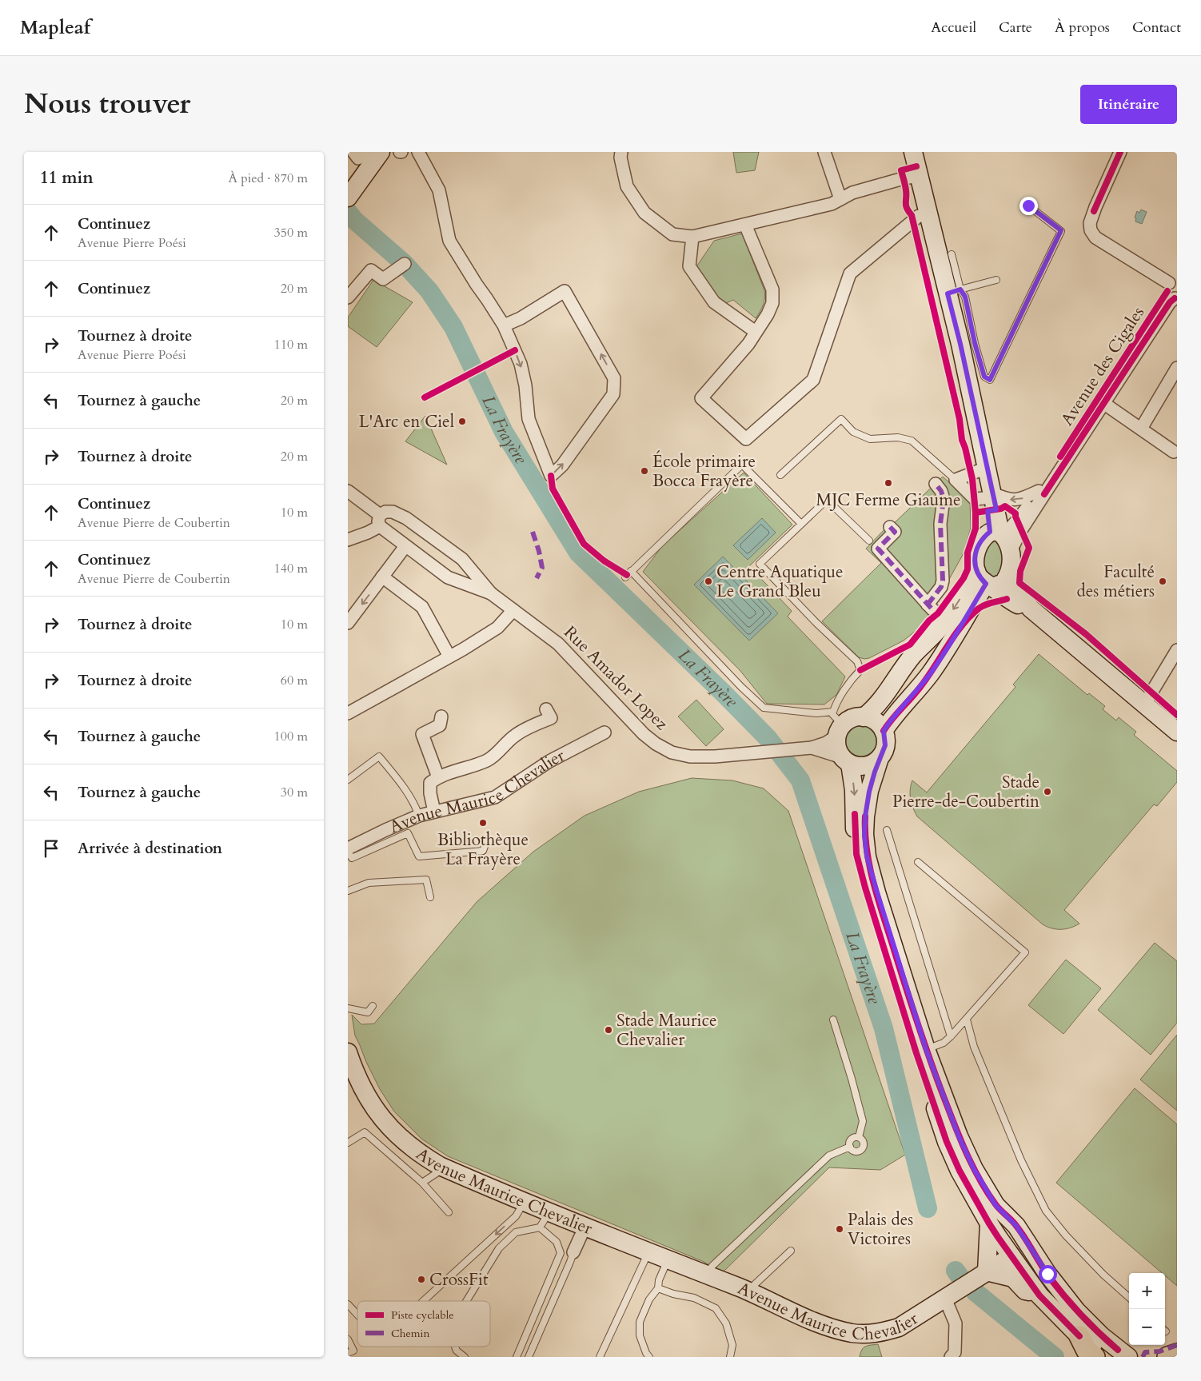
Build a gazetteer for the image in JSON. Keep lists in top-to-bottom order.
{
  "streets": {
    "main road": ["Avenue Maurice Chevalier"],
    "street": ["Avenue des Cigales", "Rue Amador Lopez"]
  },
  "water": ["La Frayère"],
  "places": [
    "L'Arc en Ciel",
    "École primaire Bocca Frayère",
    "MJC Ferme Giaume",
    "Centre Aquatique Le Grand Bleu",
    "Faculté des métiers",
    "Stade Pierre-de-Coubertin",
    "Bibliothèque La Frayère",
    "Stade Maurice Chevalier",
    "Palais des Victoires",
    "CrossFit"
  ],
  "legend": ["Piste cyclable", "Chemin"],
  "page": {
    "header": "Mapleaf",
    "nav": [
      "Accueil",
      "Carte",
      "À propos",
      "Contact"
    ],
    "title": "Nous trouver",
    "buttons": "Itinéraire",
    "heading": ["11 min", "À pied · 870 m"],
    "list": [
      ["Continuez", "Avenue Pierre Poési", "350 m"],
      ["Continuez", "20 m"],
      ["Tournez à droite", "Avenue Pierre Poési", "110 m"],
      ["Tournez à gauche", "20 m"],
      ["Tournez à droite", "20 m"],
      ["Continuez", "Avenue Pierre de Coubertin", "10 m"],
      ["Continuez", "Avenue Pierre de Coubertin", "140 m"],
      ["Tournez à droite", "10 m"],
      ["Tournez à droite", "60 m"],
      ["Tournez à gauche", "100 m"],
      ["Tournez à gauche", "30 m"],
      "Arrivée à destination"
    ],
    "map_buttons": ["+", "−"]
  }
}
